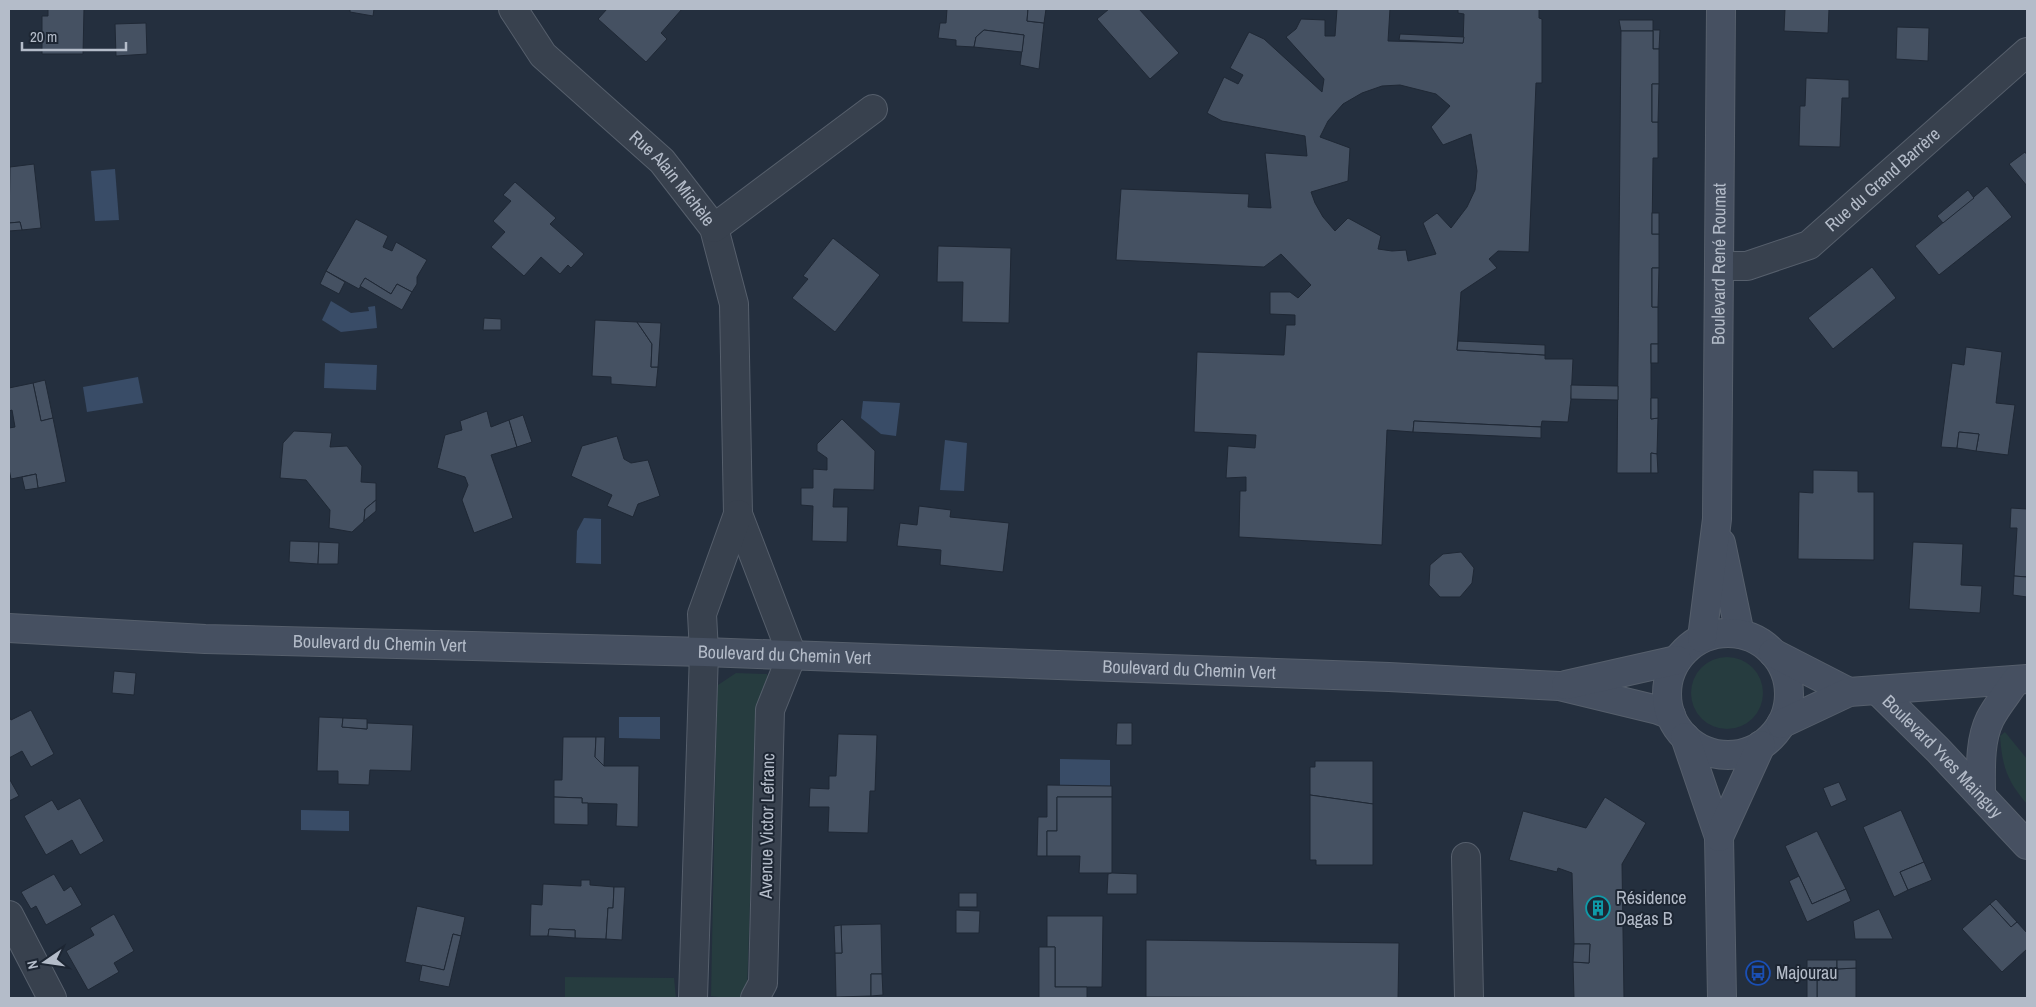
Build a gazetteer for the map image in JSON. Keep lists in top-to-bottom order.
{
  "streets": {
    "street": [
      "Rue du Grand Barrère",
      "Rue Alain Michèle",
      "Boulevard René Roumat",
      "Boulevard du Chemin Vert",
      "Boulevard Yves Mainguy",
      "Avenue Victor Lefranc"
    ]
  },
  "crossings": [
    ["Rue du Grand Barrère", "Boulevard René Roumat"],
    ["Rue Alain Michèle", "Boulevard du Chemin Vert"],
    ["Rue Alain Michèle", "Avenue Victor Lefranc"],
    ["Boulevard René Roumat", "Boulevard du Chemin Vert"],
    ["Boulevard du Chemin Vert", "Avenue Victor Lefranc"]
  ],
  "places": {
    "building": ["Résidence Dagas B"],
    "bus stop": ["Majourau"]
  },
  "scale_bar": "20 m",
  "north": "left"
}
